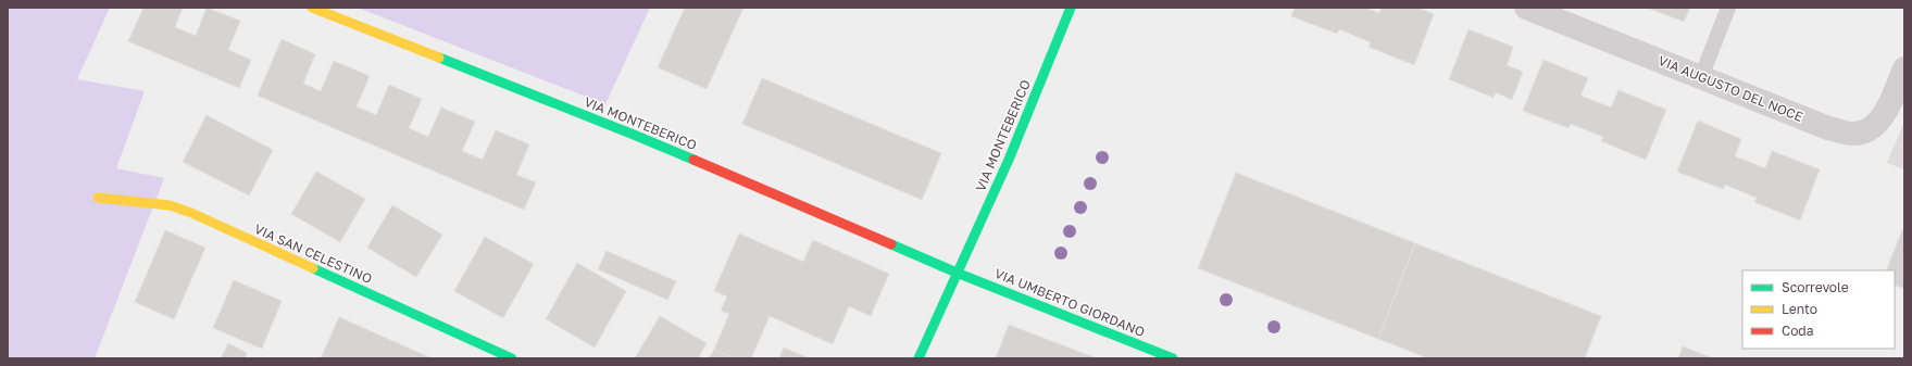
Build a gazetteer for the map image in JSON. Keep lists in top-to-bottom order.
{
  "streets": {
    "street": [
      "VIA AUGUSTO DEL NOCE",
      "VIA MONTEBERICO",
      "VIA SAN CELESTINO",
      "VIA UMBERTO GIORDANO"
    ]
  },
  "crossings": [
    ["VIA MONTEBERICO", "VIA UMBERTO GIORDANO"]
  ],
  "legend": ["Scorrevole", "Lento", "Coda"]
}
